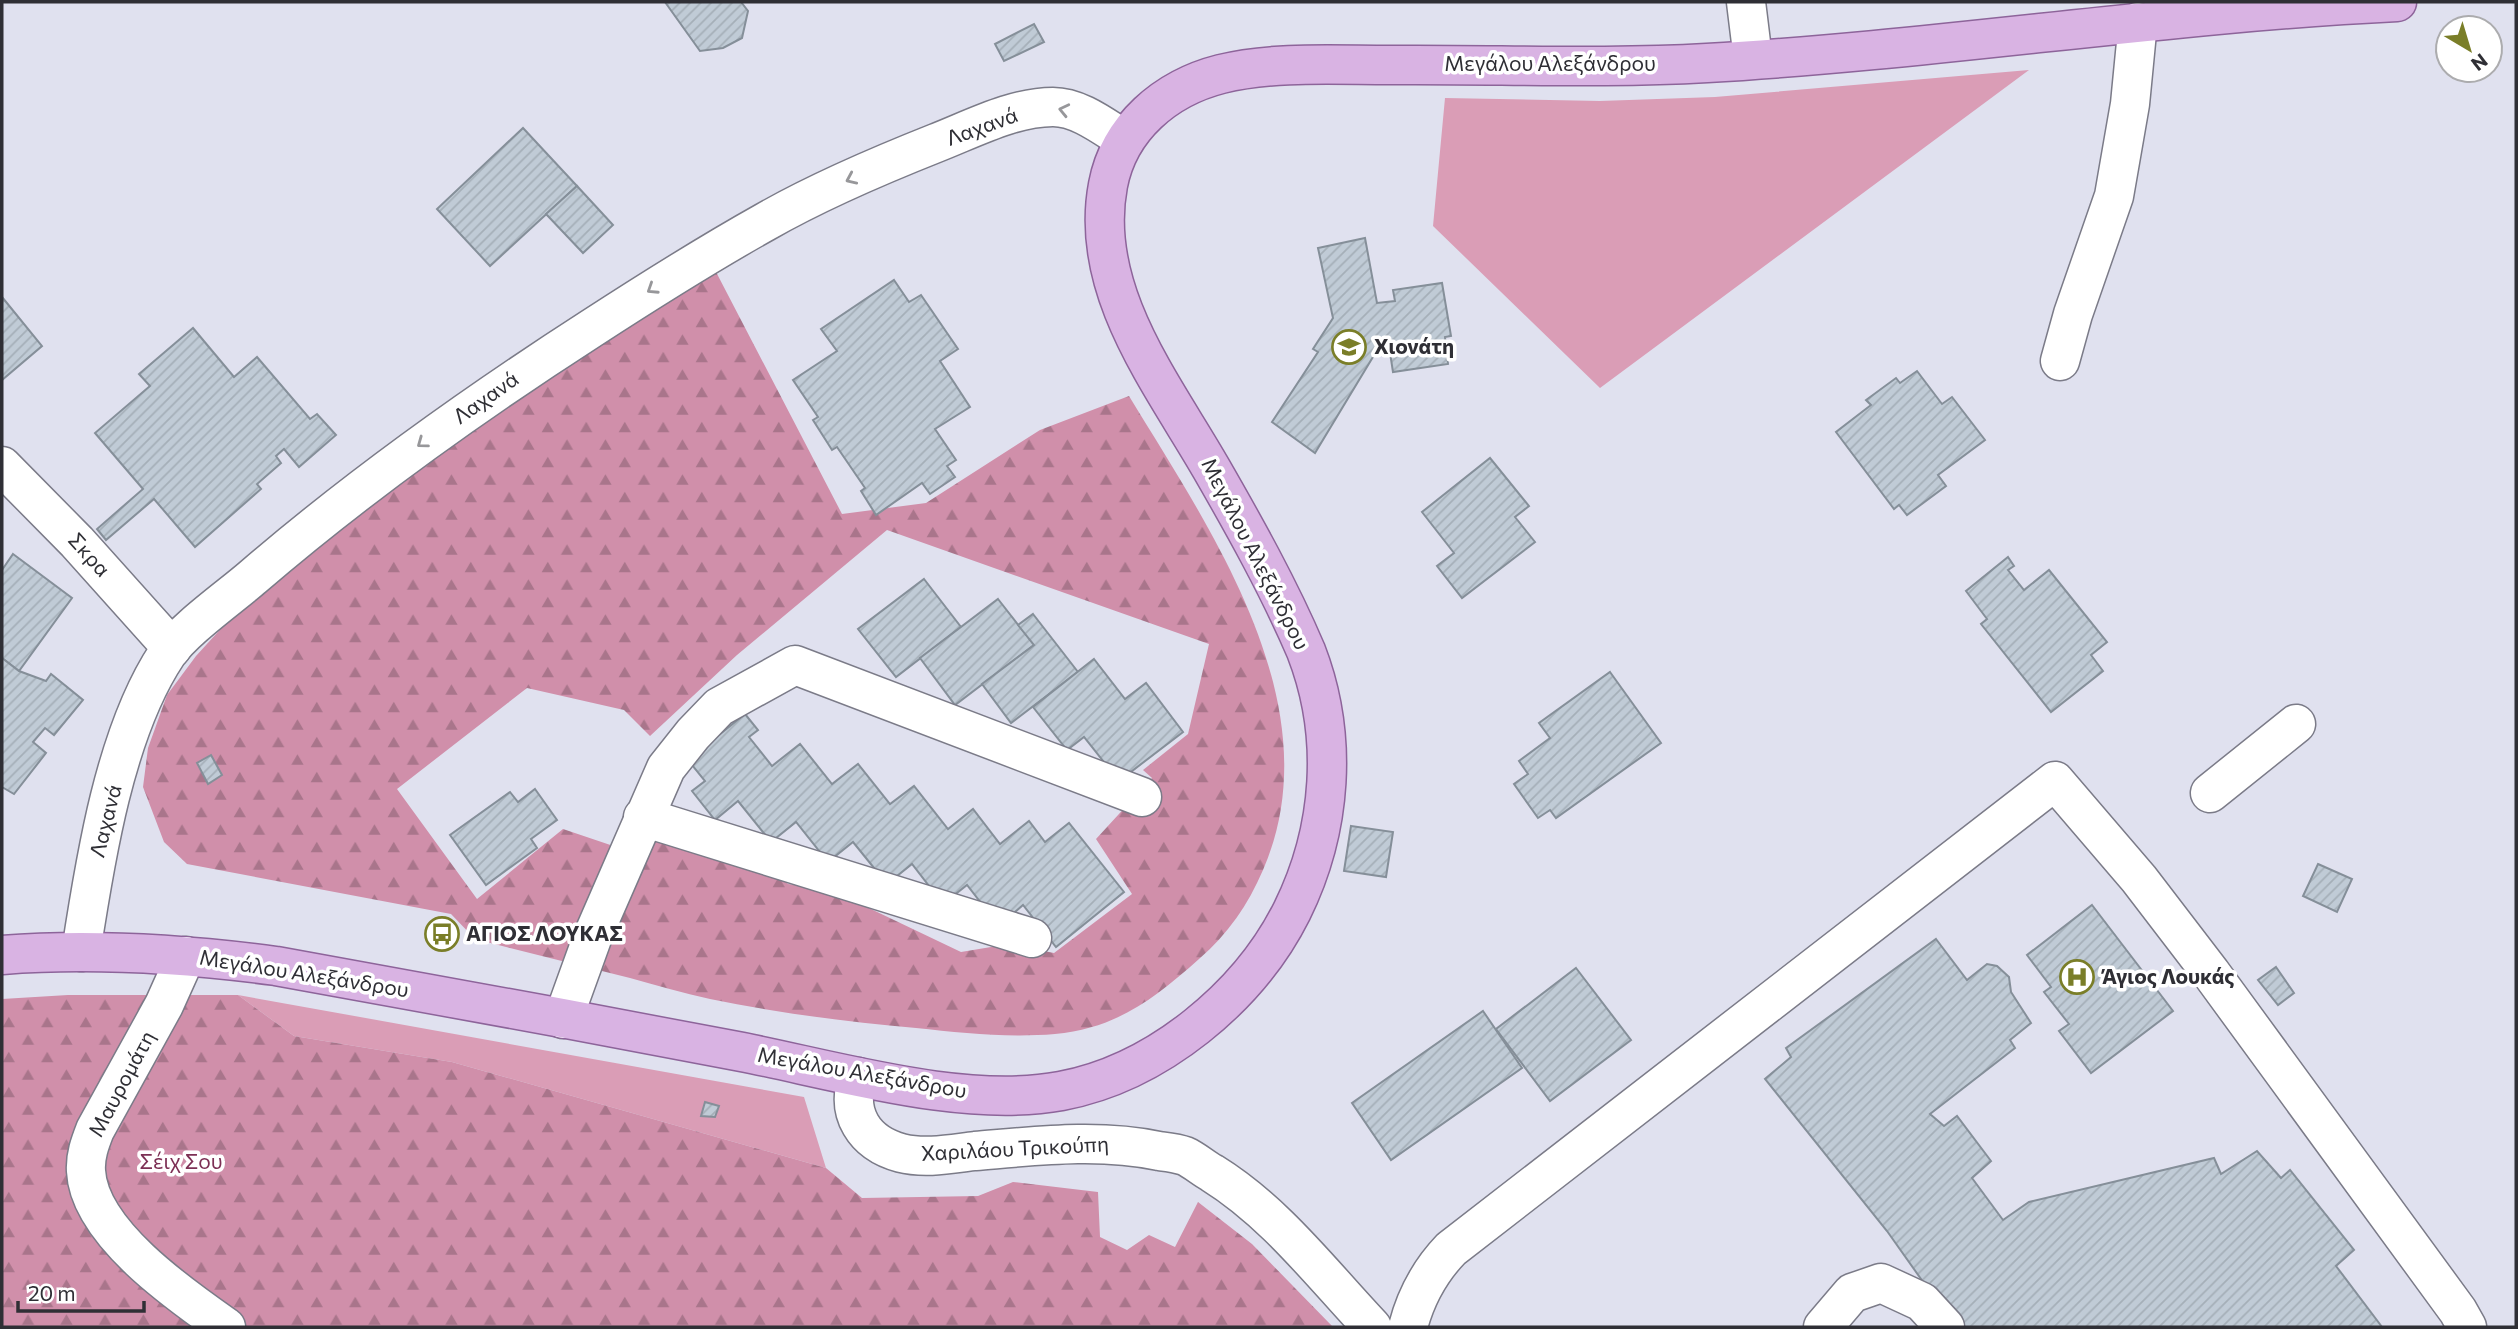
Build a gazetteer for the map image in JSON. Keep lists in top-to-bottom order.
{
  "streets": {
    "main road": ["Μεγάλου Αλεξάνδρου"],
    "street": [
      "Λαχανά",
      "Σκρα",
      "Μαυρομάτη",
      "Χαριλάου Τρικούπη"
    ]
  },
  "crossings": [
    ["Μεγάλου Αλεξάνδρου", "Λαχανά"],
    ["Μεγάλου Αλεξάνδρου", "Μαυρομάτη"],
    ["Μεγάλου Αλεξάνδρου", "Χαριλάου Τρικούπη"],
    ["Λαχανά", "Σκρα"]
  ],
  "one_way": ["Λαχανά"],
  "parks": ["Σέιχ Σου"],
  "places": {
    "school or university": ["Χιονάτη"],
    "bus stop": ["ΑΓΙΟΣ ΛΟΥΚΑΣ"],
    "hospital": ["Άγιος Λουκάς"]
  },
  "scale_bar": "20 m",
  "north": "bottom right"
}
